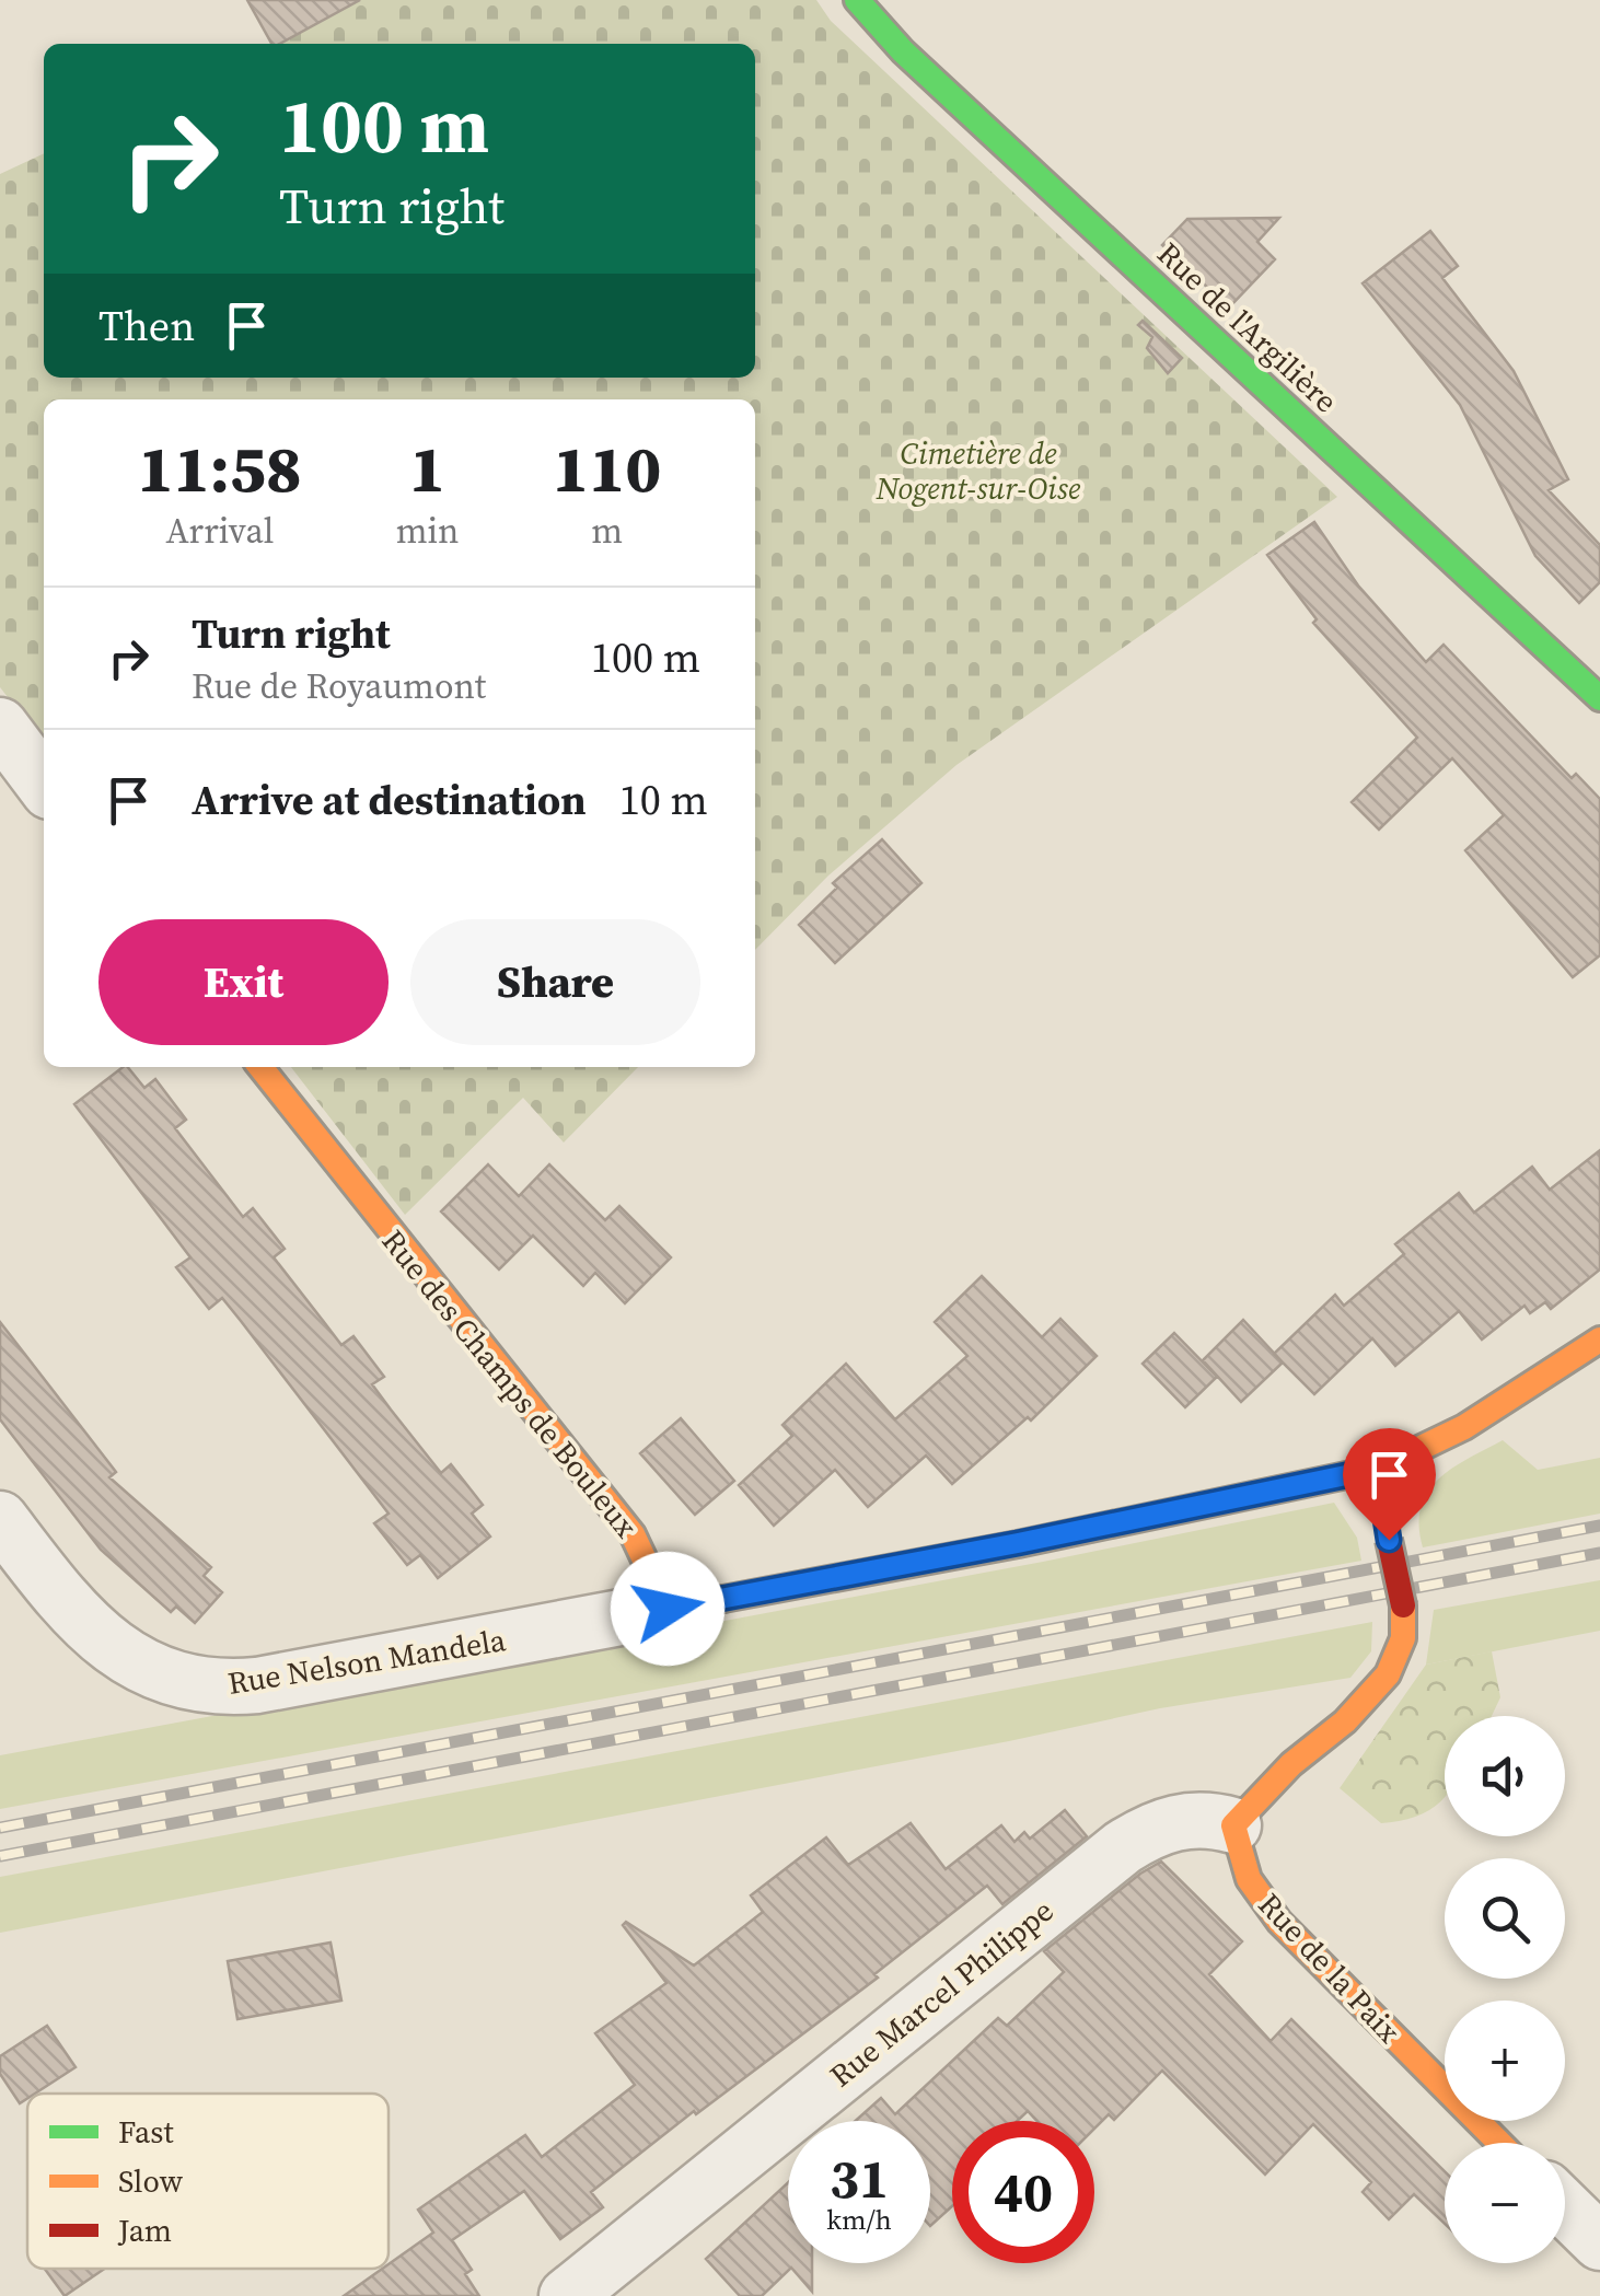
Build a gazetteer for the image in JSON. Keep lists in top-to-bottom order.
{
  "streets": {
    "street": [
      "Rue de l'Argilière",
      "Rue des Champs de Bouleux",
      "Rue Nelson Mandela",
      "Rue de la Paix",
      "Rue Marcel Philippe"
    ]
  },
  "crossings": [
    ["Rue des Champs de Bouleux", "Rue Nelson Mandela"],
    ["Rue de la Paix", "Rue Marcel Philippe"]
  ],
  "parks": ["Cimetière de Nogent-sur-Oise"],
  "legend": ["Fast", "Slow", "Jam"],
  "page": {
    "turn": ["100 m", "Turn right"],
    "then": "Then",
    "eta": [
      "11:58",
      "Arrival",
      "1",
      "min",
      "110",
      "m"
    ],
    "list": [
      {
        "name": "Turn right",
        "note": "Rue de Royaumont",
        "value": "100 m"
      },
      {
        "name": "Arrive at destination",
        "value": "10 m"
      }
    ],
    "buttons": ["Exit", "Share"],
    "map_buttons": ["+", "−"],
    "speed": "31 km/h",
    "limit": "40"
  }
}
